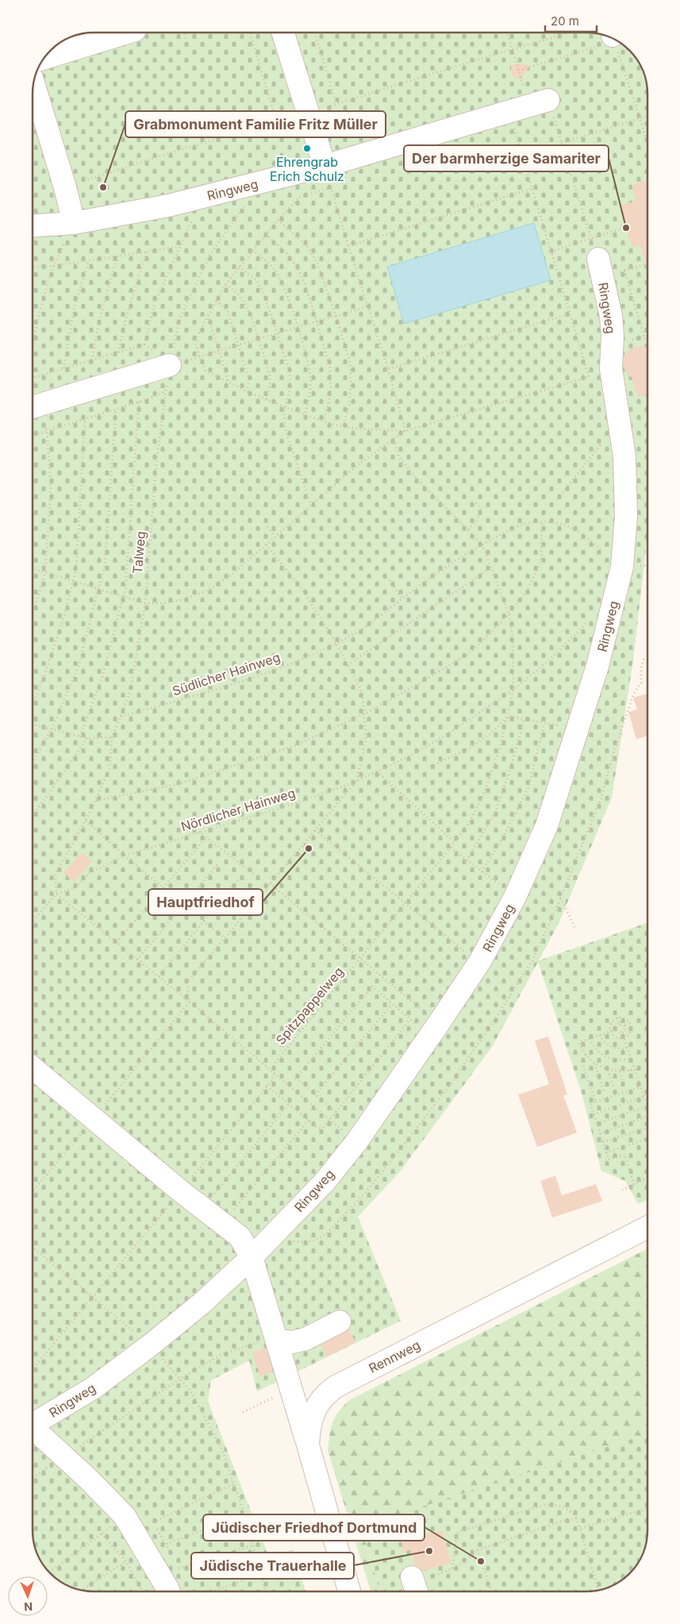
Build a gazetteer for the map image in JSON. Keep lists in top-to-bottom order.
{
  "streets": {
    "street": ["Ringweg", "Rennweg"],
    "path": [
      "Talweg",
      "Südlicher Hainweg",
      "Nördlicher Hainweg",
      "Spitzpappelweg"
    ]
  },
  "crossings": [
    ["Ringweg", "Talweg"],
    ["Ringweg", "Südlicher Hainweg"],
    ["Ringweg", "Nördlicher Hainweg"],
    ["Talweg", "Südlicher Hainweg"],
    ["Talweg", "Nördlicher Hainweg"],
    ["Südlicher Hainweg", "Spitzpappelweg"],
    ["Nördlicher Hainweg", "Spitzpappelweg"]
  ],
  "places": [
    "Ehrengrab Erich Schulz",
    "Grabmonument Familie Fritz Müller",
    "Der barmherzige Samariter",
    "Hauptfriedhof",
    "Jüdische Trauerhalle",
    "Jüdischer Friedhof Dortmund"
  ],
  "scale_bar": "20 m",
  "north": "bottom"
}
